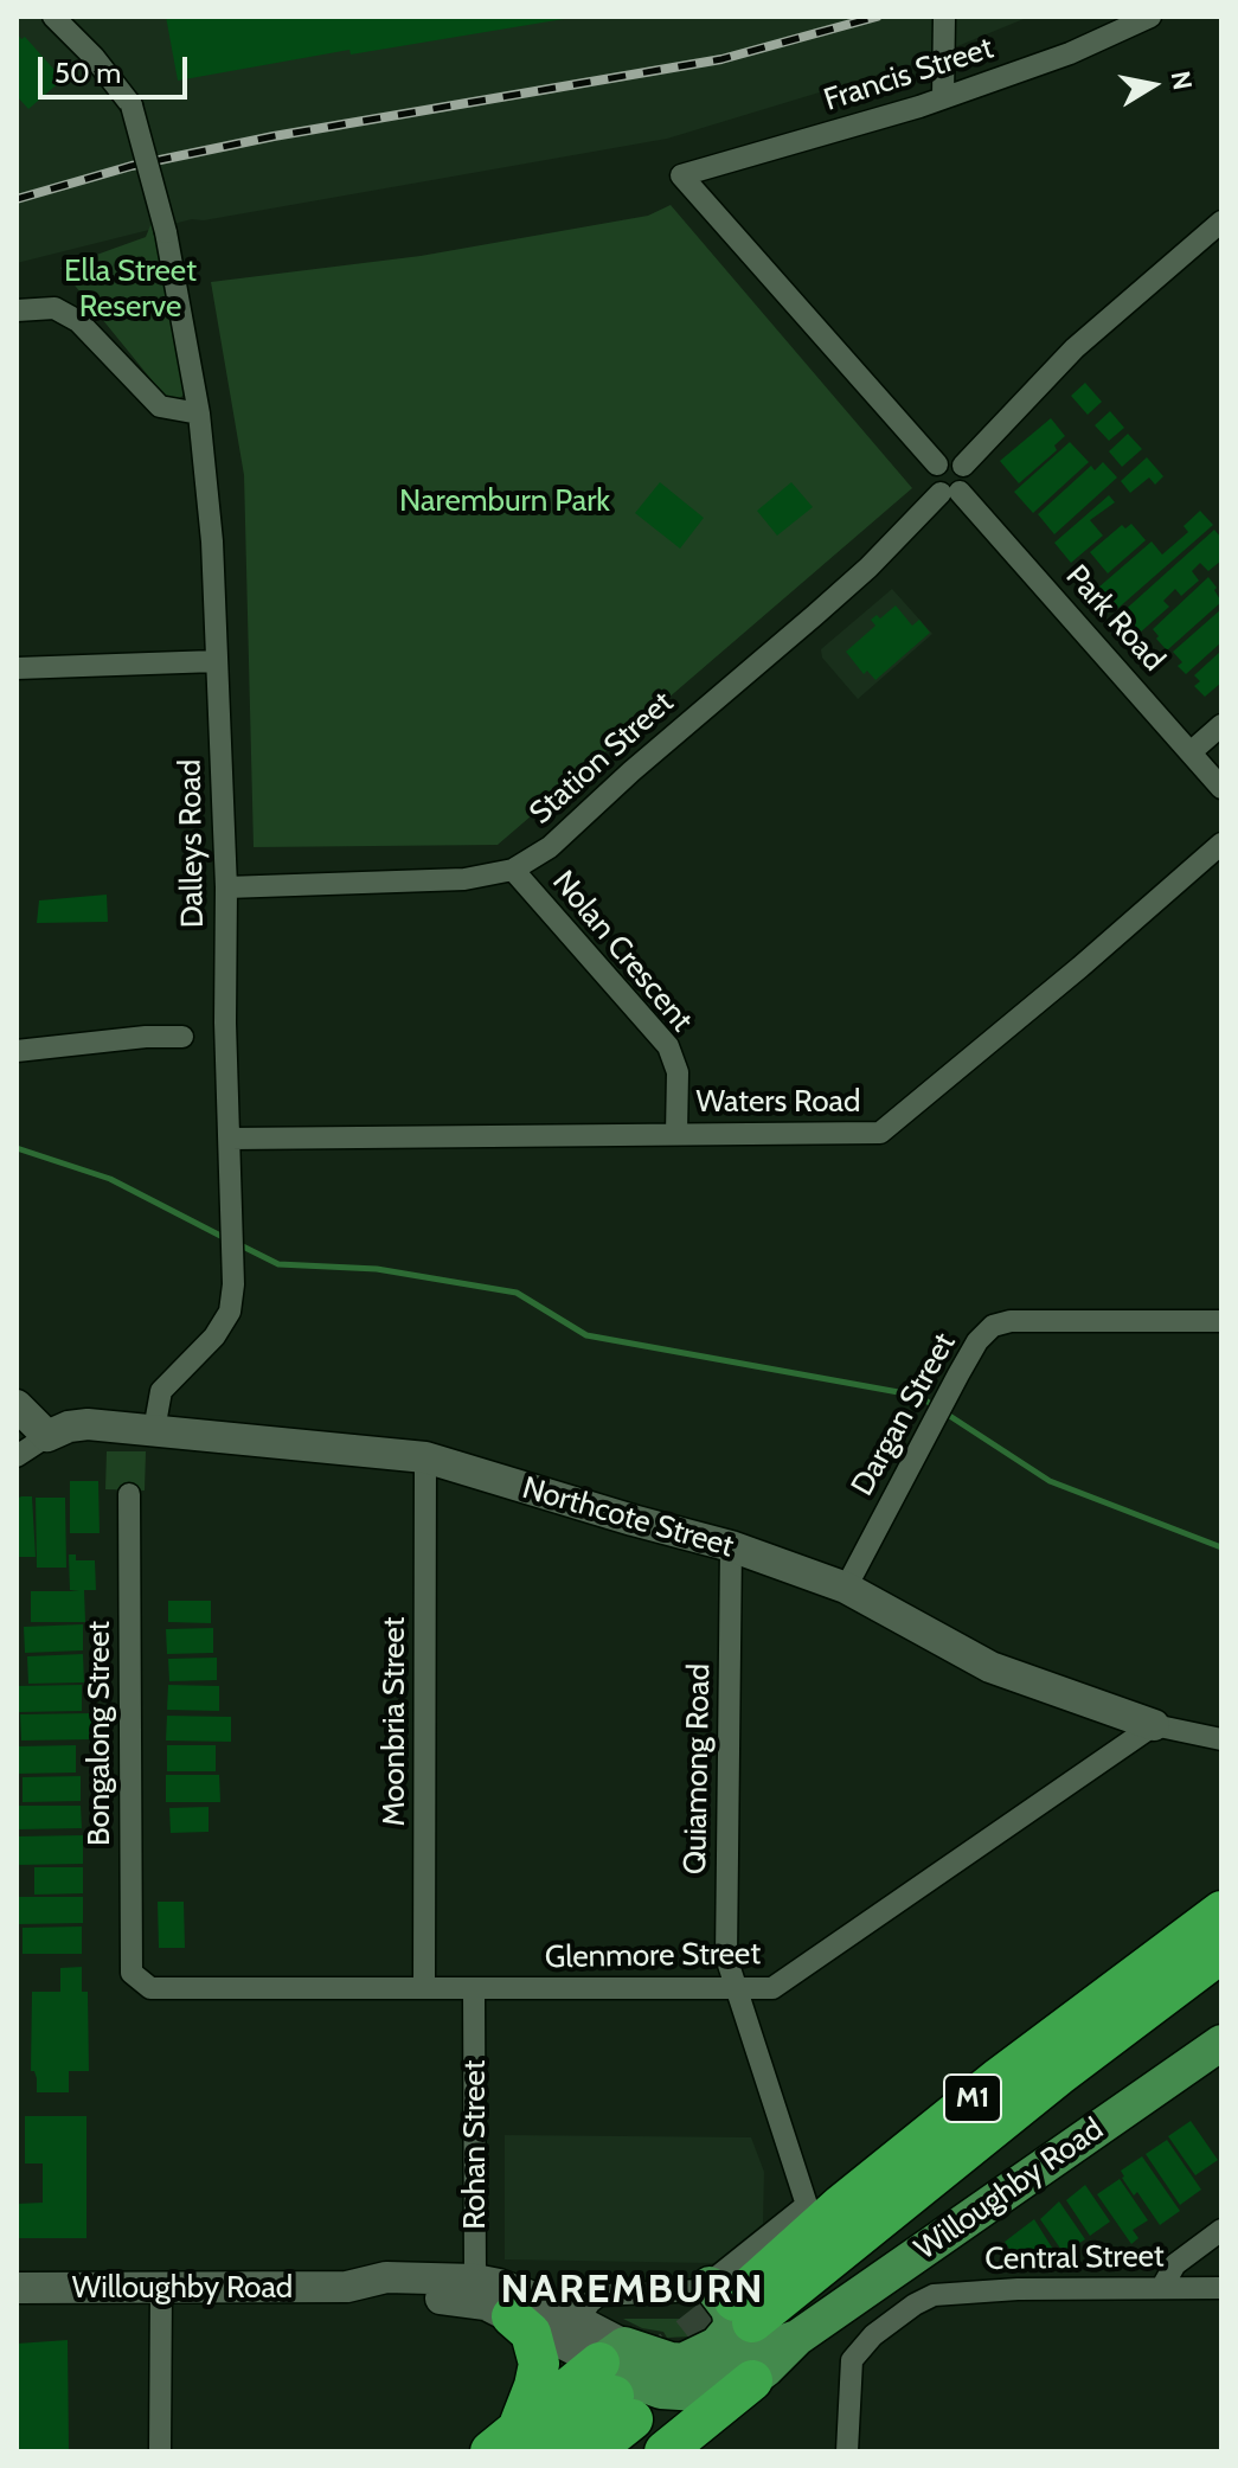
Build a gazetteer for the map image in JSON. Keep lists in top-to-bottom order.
{
  "streets": {
    "highway": ["M1"],
    "main road": ["Willoughby Road"],
    "street": [
      "Francis Street",
      "Park Road",
      "Station Street",
      "Dalleys Road",
      "Nolan Crescent",
      "Waters Road",
      "Dargan Street",
      "Northcote Street",
      "Moonbria Street",
      "Bongalong Street",
      "Quiamong Road",
      "Glenmore Street",
      "Rohan Street",
      "Central Street"
    ]
  },
  "crossings": [
    ["Francis Street", "Park Road"],
    ["Francis Street", "Station Street"],
    ["Park Road", "Station Street"],
    ["Station Street", "Dalleys Road"],
    ["Station Street", "Nolan Crescent"],
    ["Dalleys Road", "Waters Road"],
    ["Dalleys Road", "Northcote Street"],
    ["Nolan Crescent", "Waters Road"],
    ["Dargan Street", "Northcote Street"],
    ["Northcote Street", "Moonbria Street"],
    ["Northcote Street", "Quiamong Road"],
    ["Northcote Street", "Glenmore Street"],
    ["Moonbria Street", "Glenmore Street"],
    ["Bongalong Street", "Glenmore Street"],
    ["Quiamong Road", "Glenmore Street"],
    ["Quiamong Road", "M1"],
    ["Glenmore Street", "Rohan Street"],
    ["Rohan Street", "Willoughby Road"]
  ],
  "districts": ["NAREMBURN"],
  "parks": ["Ella Street Reserve", "Naremburn Park"],
  "scale_bar": "50 m",
  "north": "right"
}
